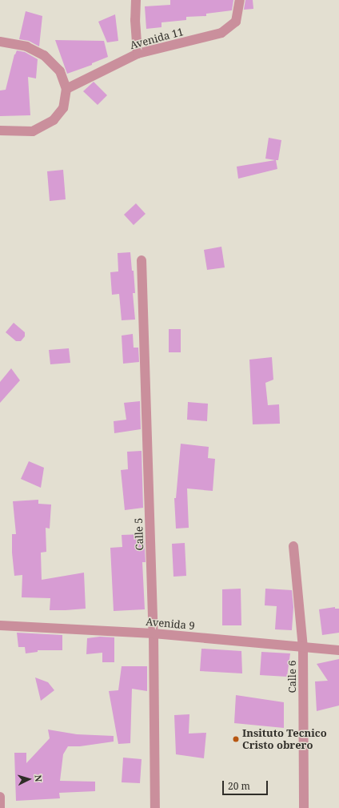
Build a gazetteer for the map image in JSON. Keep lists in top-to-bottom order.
{
  "streets": {
    "street": [
      "Avenida 11",
      "Calle 5",
      "Avenida 9",
      "Calle 6"
    ]
  },
  "crossings": [
    ["Calle 5", "Avenida 9"],
    ["Avenida 9", "Calle 6"]
  ],
  "places": ["Insituto Tecnico Cristo obrero"],
  "scale_bar": "20 m",
  "north": "right"
}
